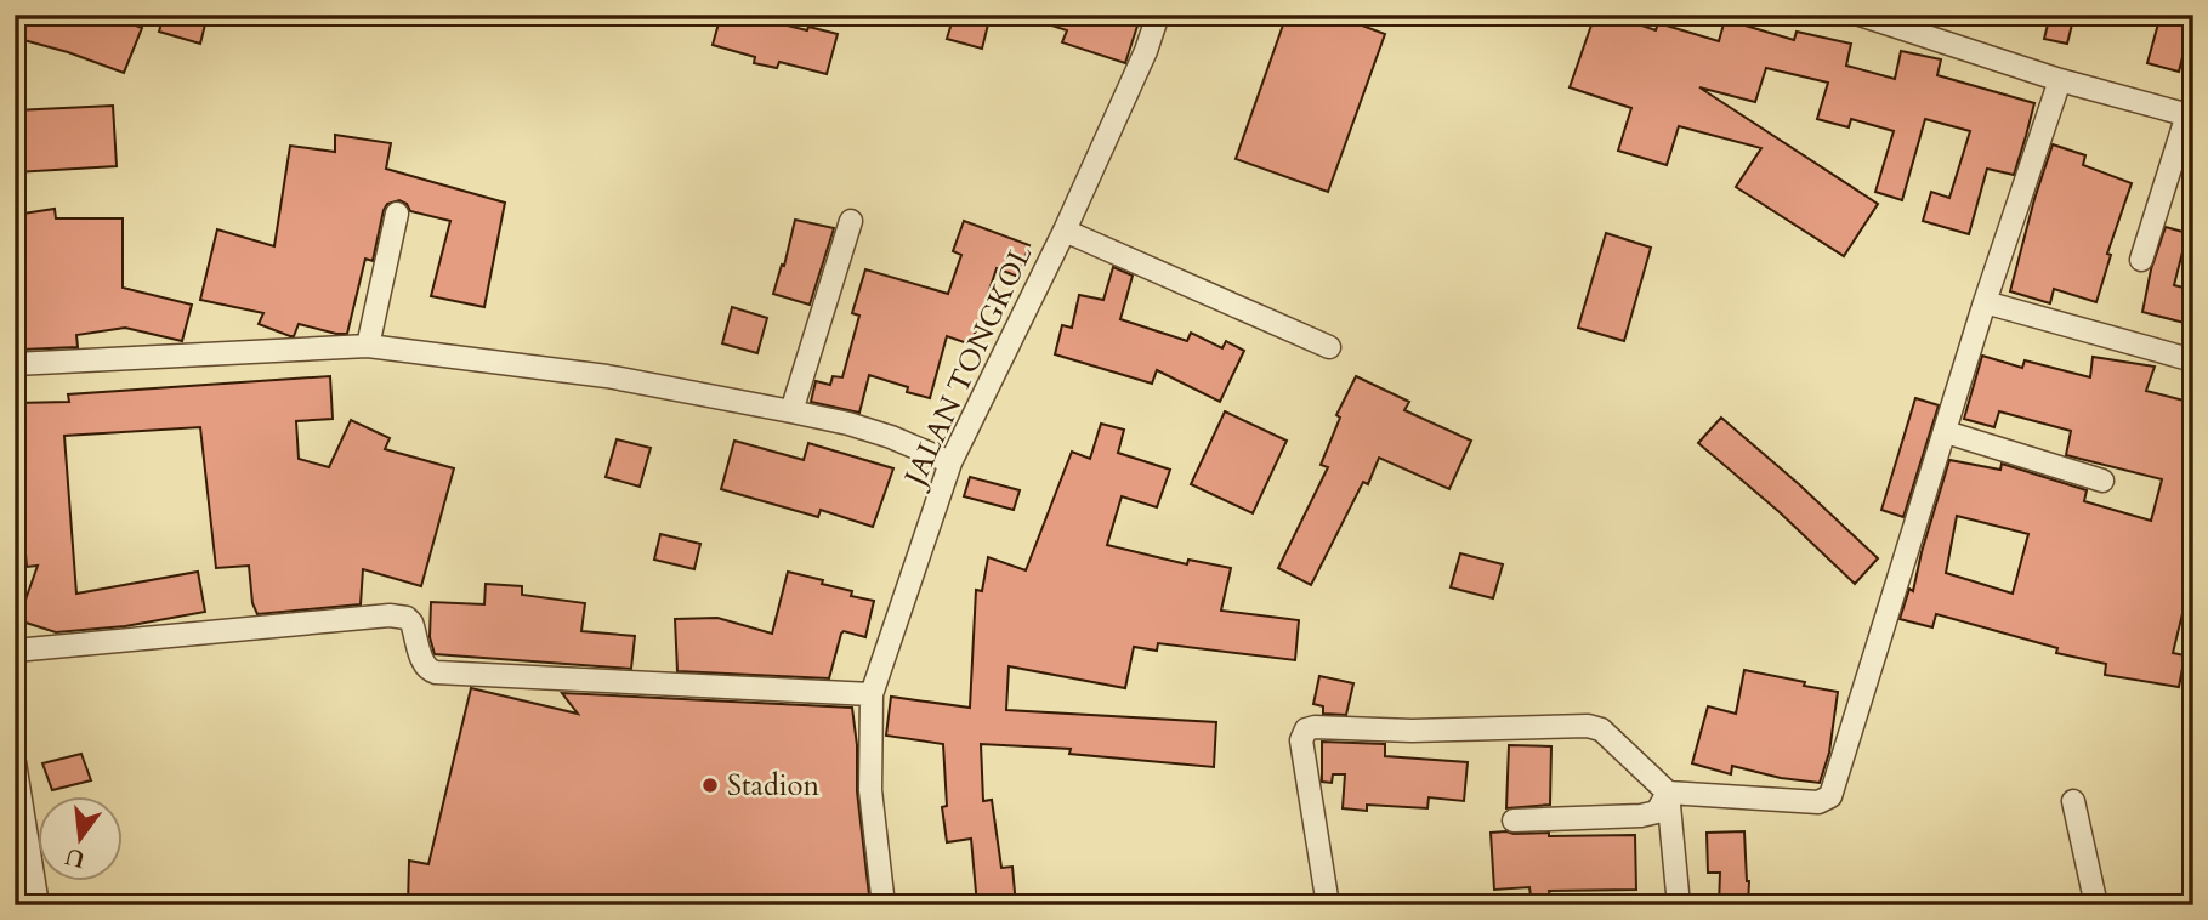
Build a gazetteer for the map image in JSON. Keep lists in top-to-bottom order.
{
  "streets": {
    "street": ["JALAN TONGKOL"]
  },
  "places": ["Stadion"],
  "north": "bottom"
}
